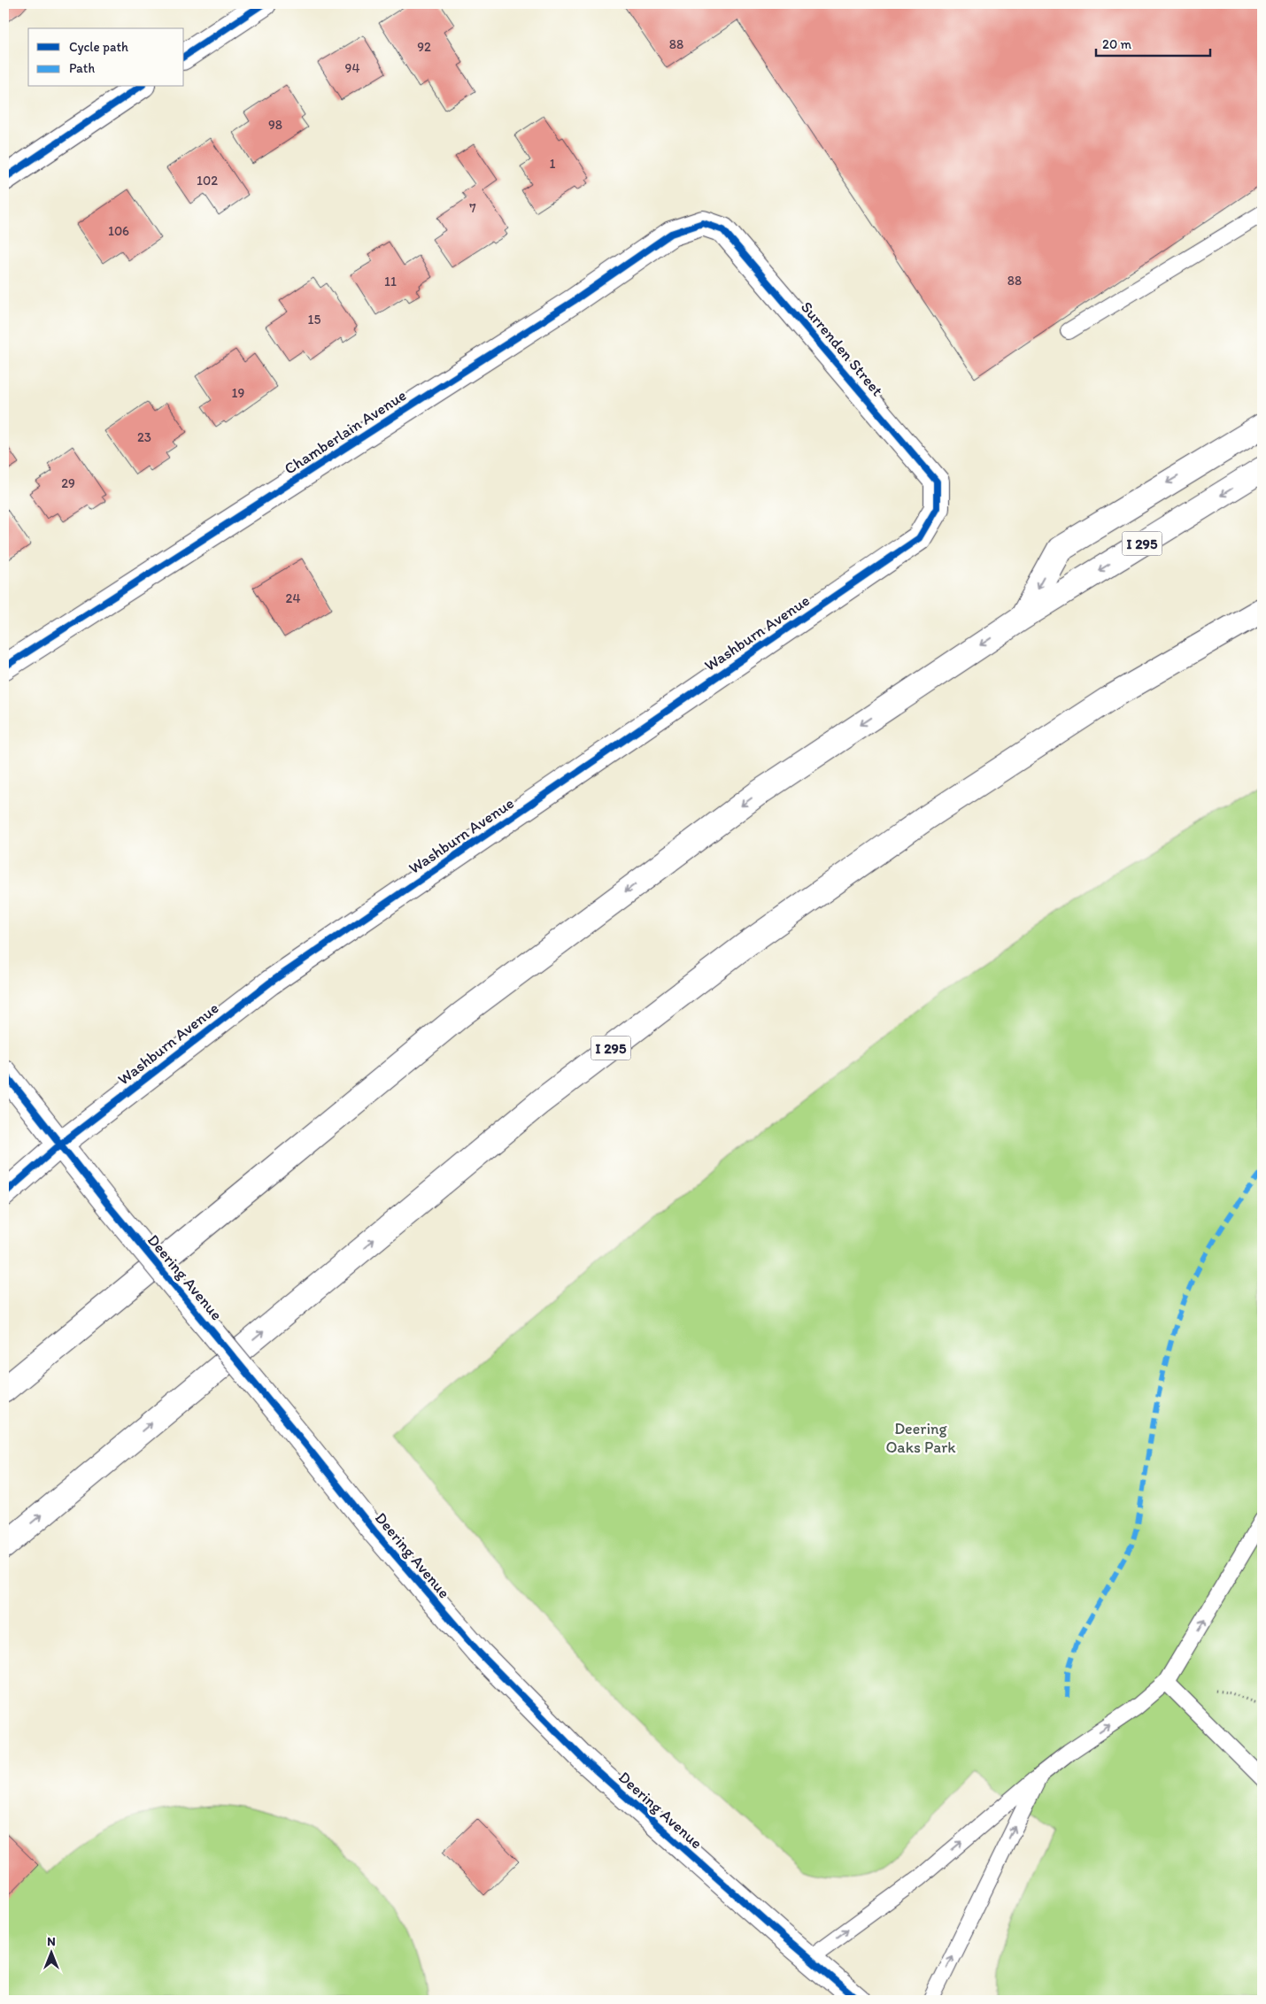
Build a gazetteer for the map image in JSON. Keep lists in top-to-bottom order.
{
  "streets": {
    "main road": [
      "Surrenden Street",
      "Chamberlain Avenue",
      "I 295",
      "Washburn Avenue",
      "Deering Avenue"
    ]
  },
  "crossings": [
    ["Surrenden Street", "Chamberlain Avenue"],
    ["Surrenden Street", "Washburn Avenue"],
    ["Washburn Avenue", "Deering Avenue"]
  ],
  "parks": ["Deering Oaks Park"],
  "house_numbers": [
    "88",
    "92",
    "94",
    "98",
    "1",
    "102",
    "7",
    "106",
    "88",
    "11",
    "15",
    "19",
    "23",
    "29",
    "24"
  ],
  "legend": ["Cycle path", "Path"],
  "scale_bar": "20 m",
  "north": "top"
}
